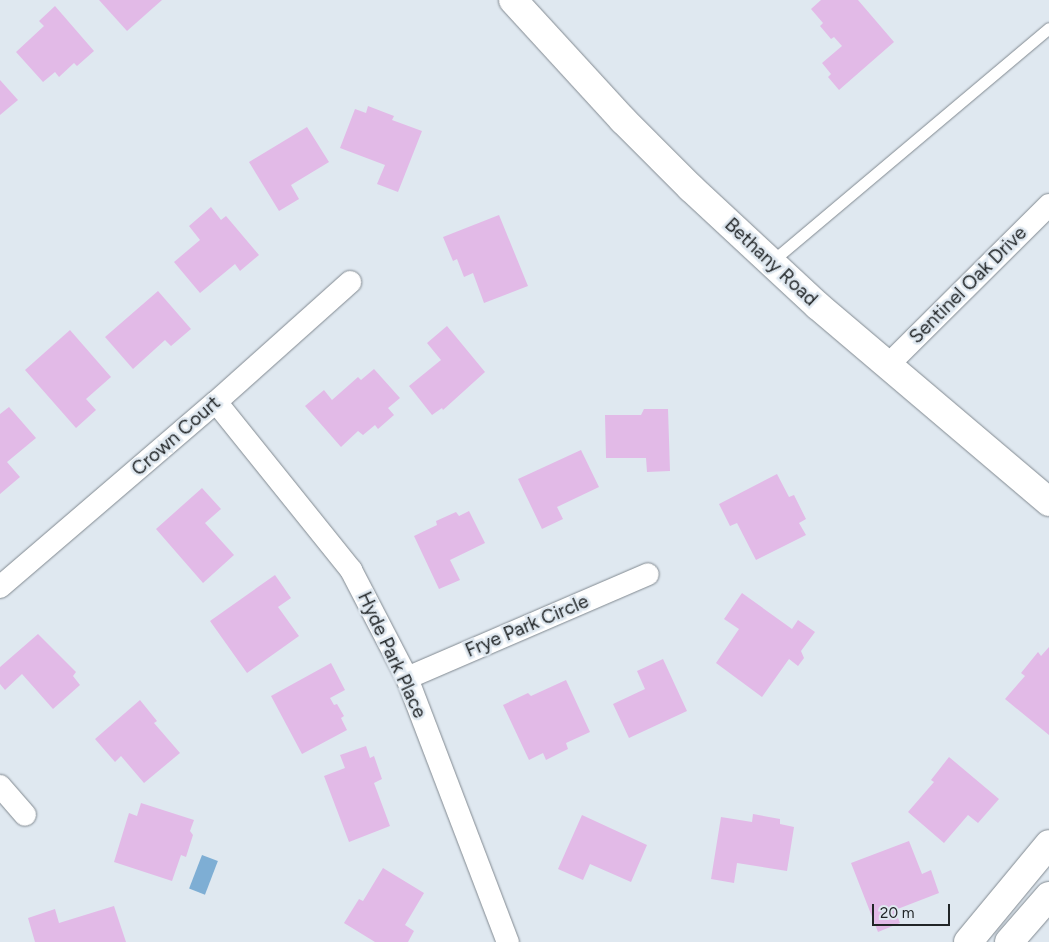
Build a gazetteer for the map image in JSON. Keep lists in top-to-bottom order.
{
  "streets": {
    "main road": ["Bethany Road"],
    "street": [
      "Sentinel Oak Drive",
      "Crown Court",
      "Frye Park Circle",
      "Hyde Park Place"
    ]
  },
  "crossings": [
    ["Bethany Road", "Sentinel Oak Drive"],
    ["Crown Court", "Hyde Park Place"],
    ["Frye Park Circle", "Hyde Park Place"]
  ],
  "scale_bar": "20 m"
}
